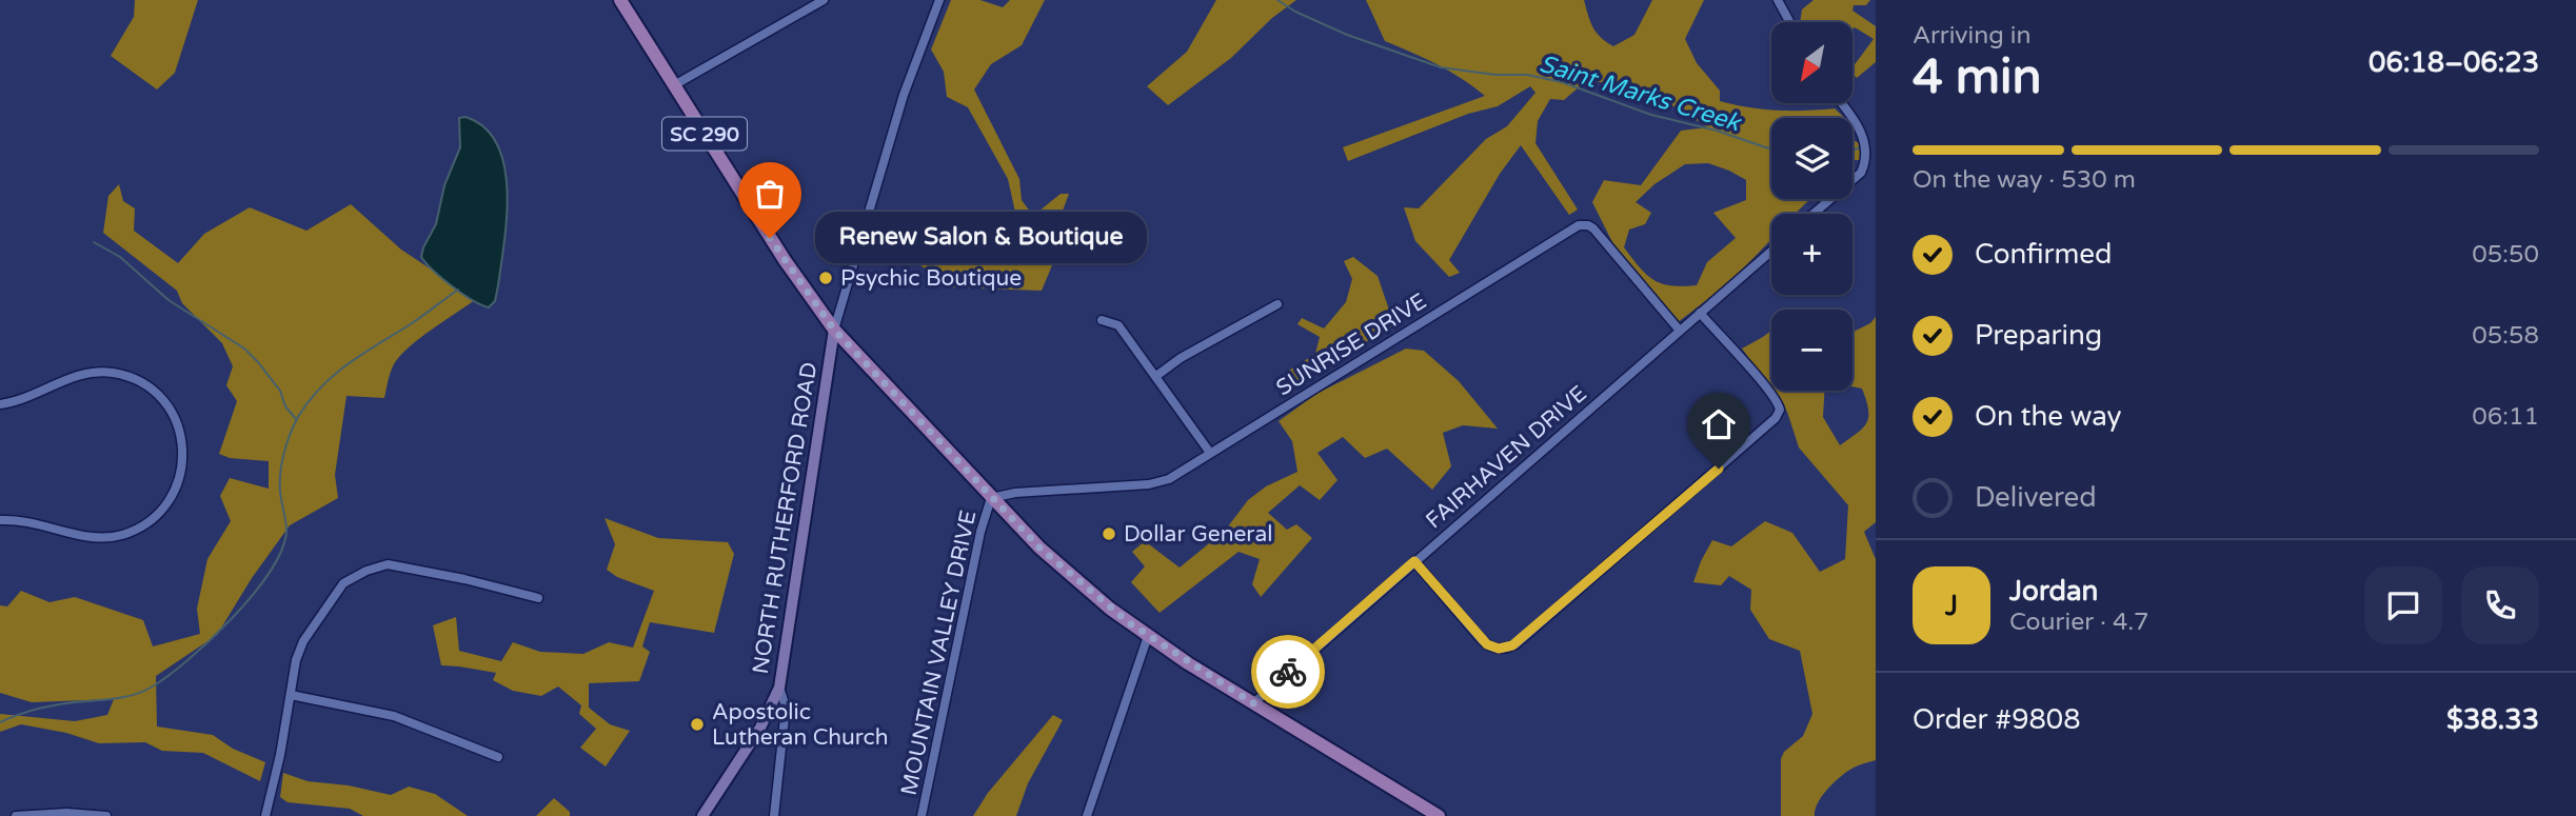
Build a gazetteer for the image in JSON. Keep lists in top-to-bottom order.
{
  "streets": {
    "main road": ["SC 290"],
    "street": [
      "SUNRISE DRIVE",
      "FAIRHAVEN DRIVE",
      "NORTH RUTHERFORD ROAD",
      "MOUNTAIN VALLEY DRIVE"
    ]
  },
  "crossings": [
    ["SC 290", "SUNRISE DRIVE"],
    ["SC 290", "FAIRHAVEN DRIVE"],
    ["SC 290", "NORTH RUTHERFORD ROAD"],
    ["SC 290", "MOUNTAIN VALLEY DRIVE"],
    ["SUNRISE DRIVE", "FAIRHAVEN DRIVE"],
    ["SUNRISE DRIVE", "MOUNTAIN VALLEY DRIVE"]
  ],
  "water": ["Saint Marks Creek"],
  "places": [
    "Renew Salon & Boutique",
    "Psychic Boutique",
    "Dollar General",
    "Apostolic Lutheran Church"
  ],
  "north": "bottom left",
  "page": {
    "heading": ["4 min", "Arriving in", "06:18–06:23"],
    "panel": [
      "Jordan",
      "Courier · 4.7",
      "Order #9808",
      "$38.33"
    ],
    "map_buttons": ["+", "−"],
    "bar": "On the way · 530 m",
    "bubble": "Renew Salon & Boutique",
    "list": [
      ["Confirmed", "05:50"],
      ["Preparing", "05:58"],
      ["On the way", "06:11"],
      "Delivered"
    ],
    "round": "J"
  }
}
